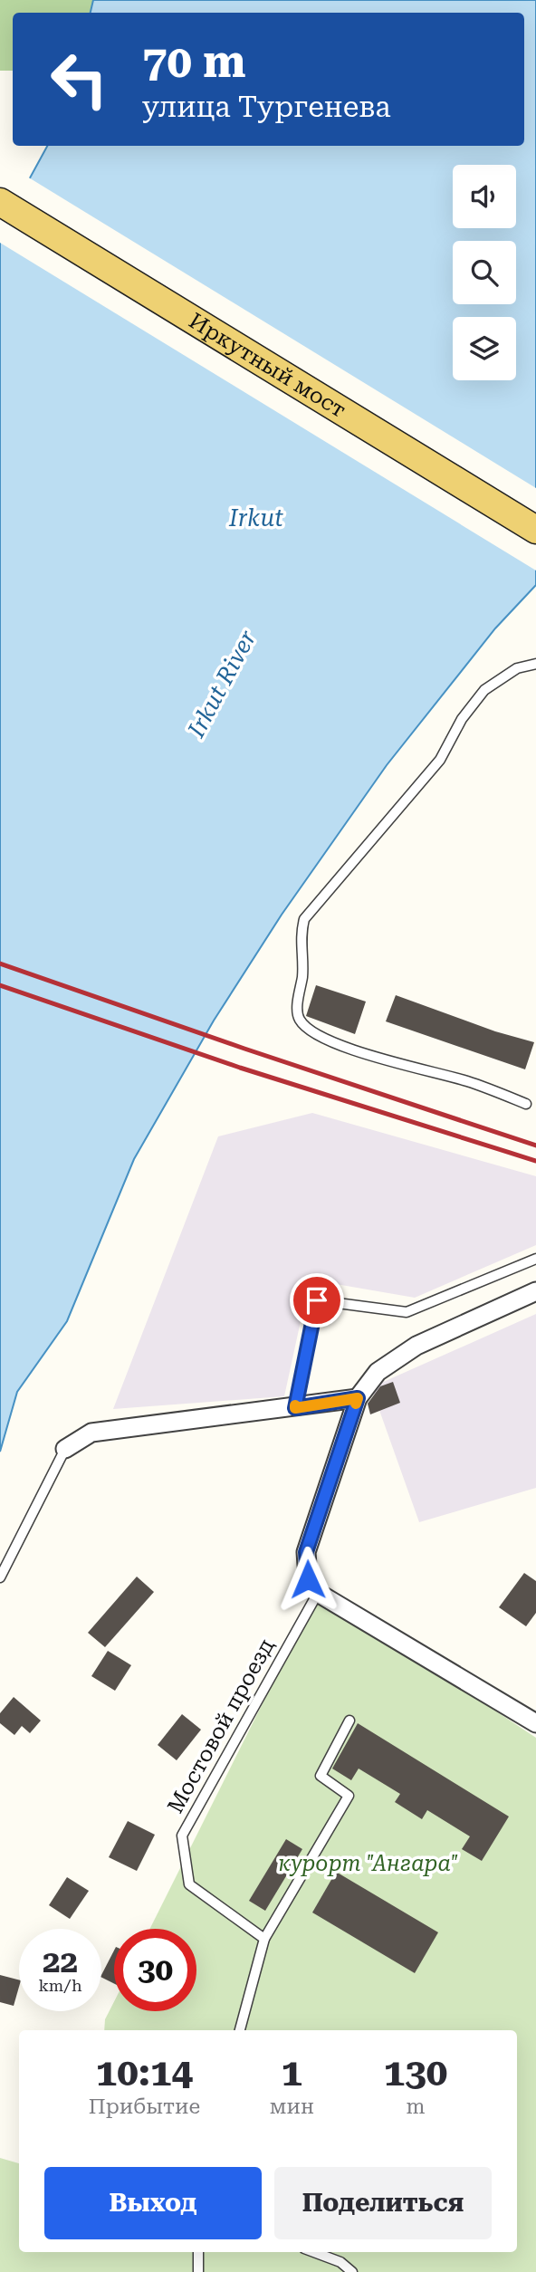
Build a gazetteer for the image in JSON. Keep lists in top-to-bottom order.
{
  "streets": {
    "main road": ["Иркутный мост"],
    "lane": ["Мостовой проезд"]
  },
  "water": ["Irkut", "Irkut River"],
  "parks": ["курорт \"Ангара\""],
  "page": {
    "turn": ["70 m", "улица Тургенева"],
    "speed": "22 km/h",
    "limit": "30",
    "eta": [
      "10:14",
      "Прибытие",
      "1",
      "мин",
      "130",
      "m"
    ],
    "buttons": ["Выход", "Поделиться"]
  }
}
